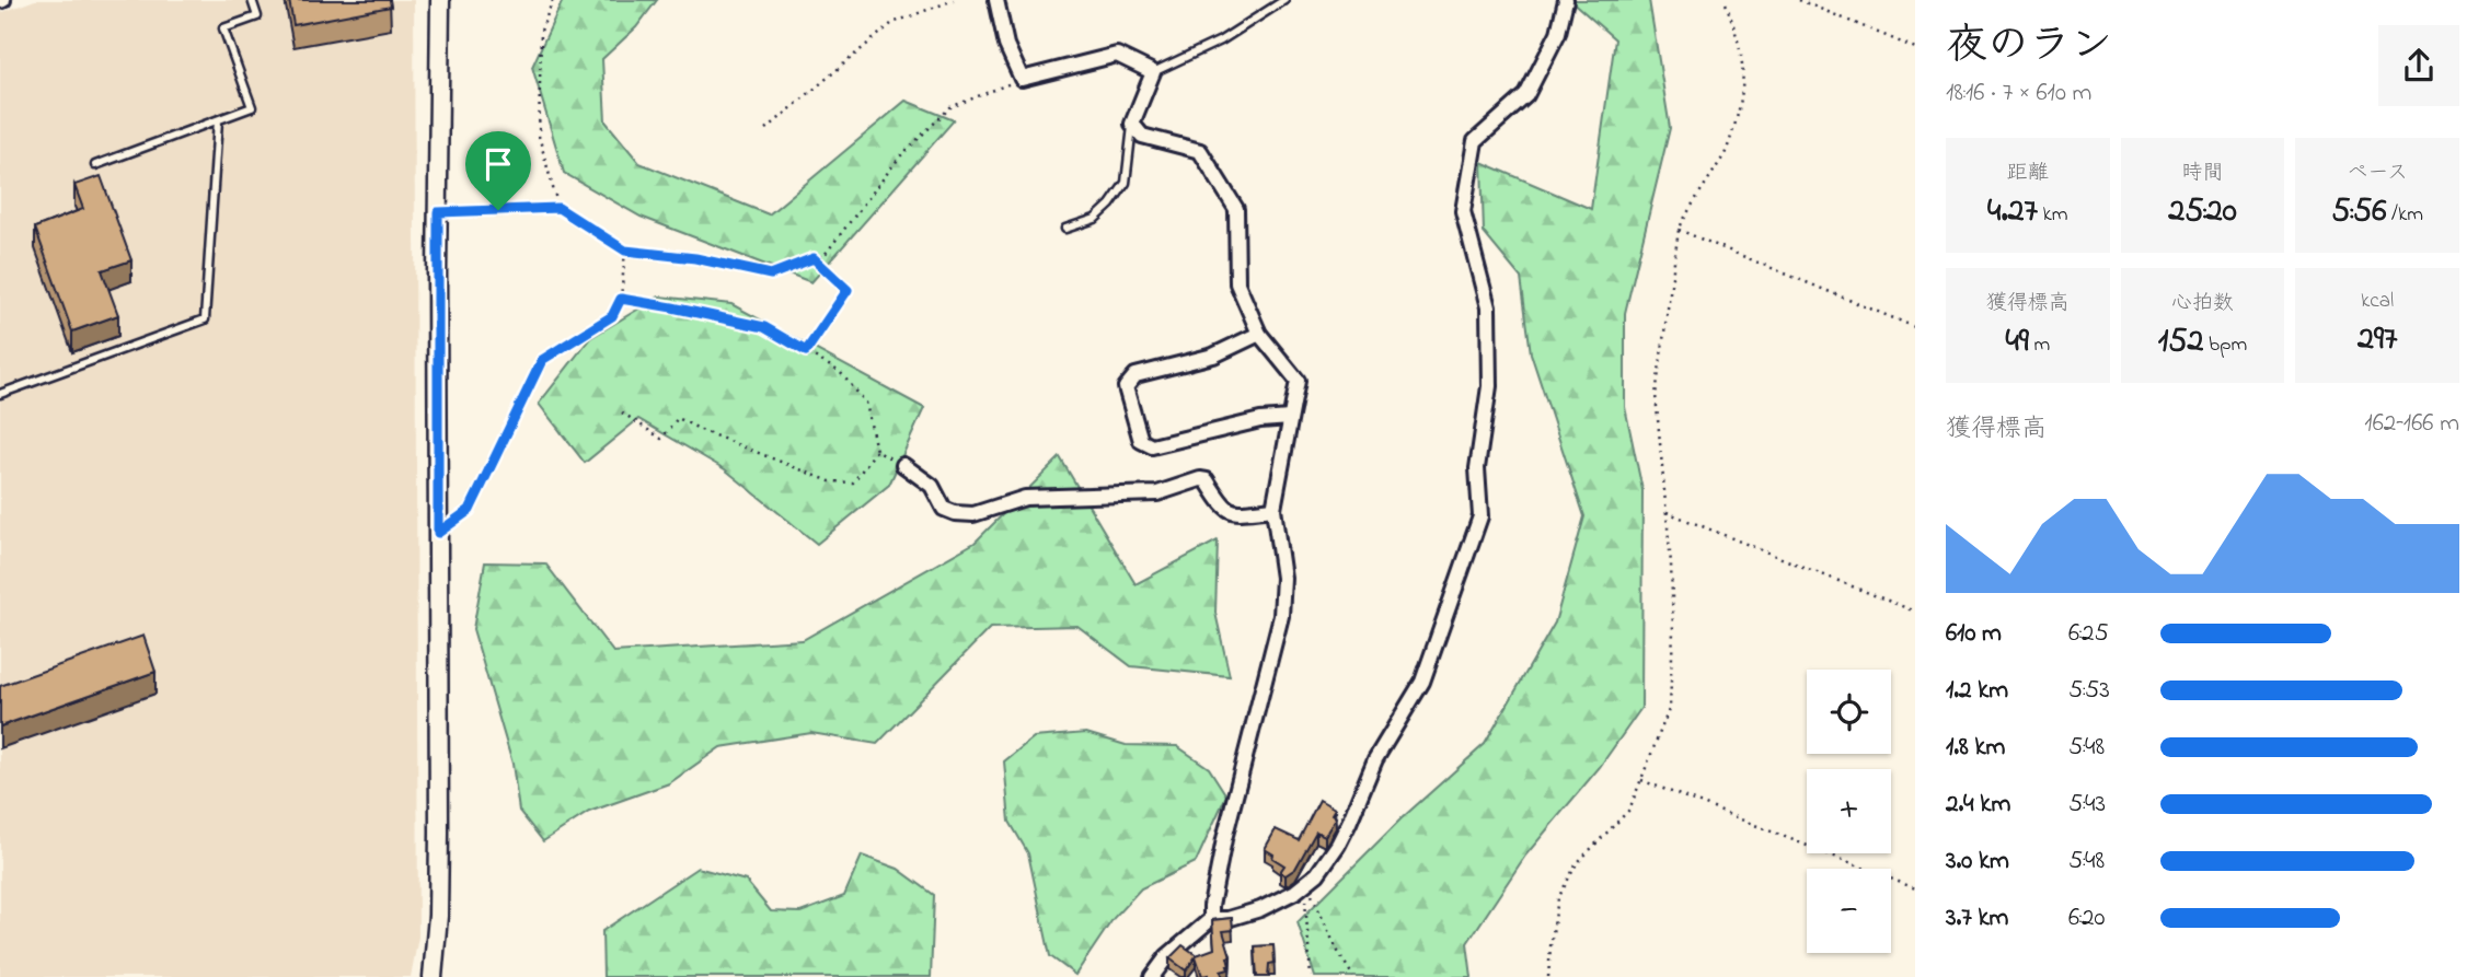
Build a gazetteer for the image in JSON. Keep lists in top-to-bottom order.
{
  "page": {
    "heading": ["夜のラン", "18:16 · 7 × 610 m"],
    "stats": [
      ["距離", "4.27 km"],
      ["時間", "25:20"],
      ["ペース", "5:56 /km"],
      ["獲得標高", "49 m"],
      ["心拍数", "152 bpm"],
      ["kcal", "297"]
    ],
    "chart": ["獲得標高", "162–166 m"],
    "list": [
      {
        "name": "610 m",
        "note": "6:25"
      },
      {
        "name": "1.2 km",
        "note": "5:53"
      },
      {
        "name": "1.8 km",
        "note": "5:48"
      },
      {
        "name": "2.4 km",
        "note": "5:43"
      },
      {
        "name": "3.0 km",
        "note": "5:48"
      },
      {
        "name": "3.7 km",
        "note": "6:20"
      }
    ],
    "map_buttons": ["+", "−"]
  }
}
